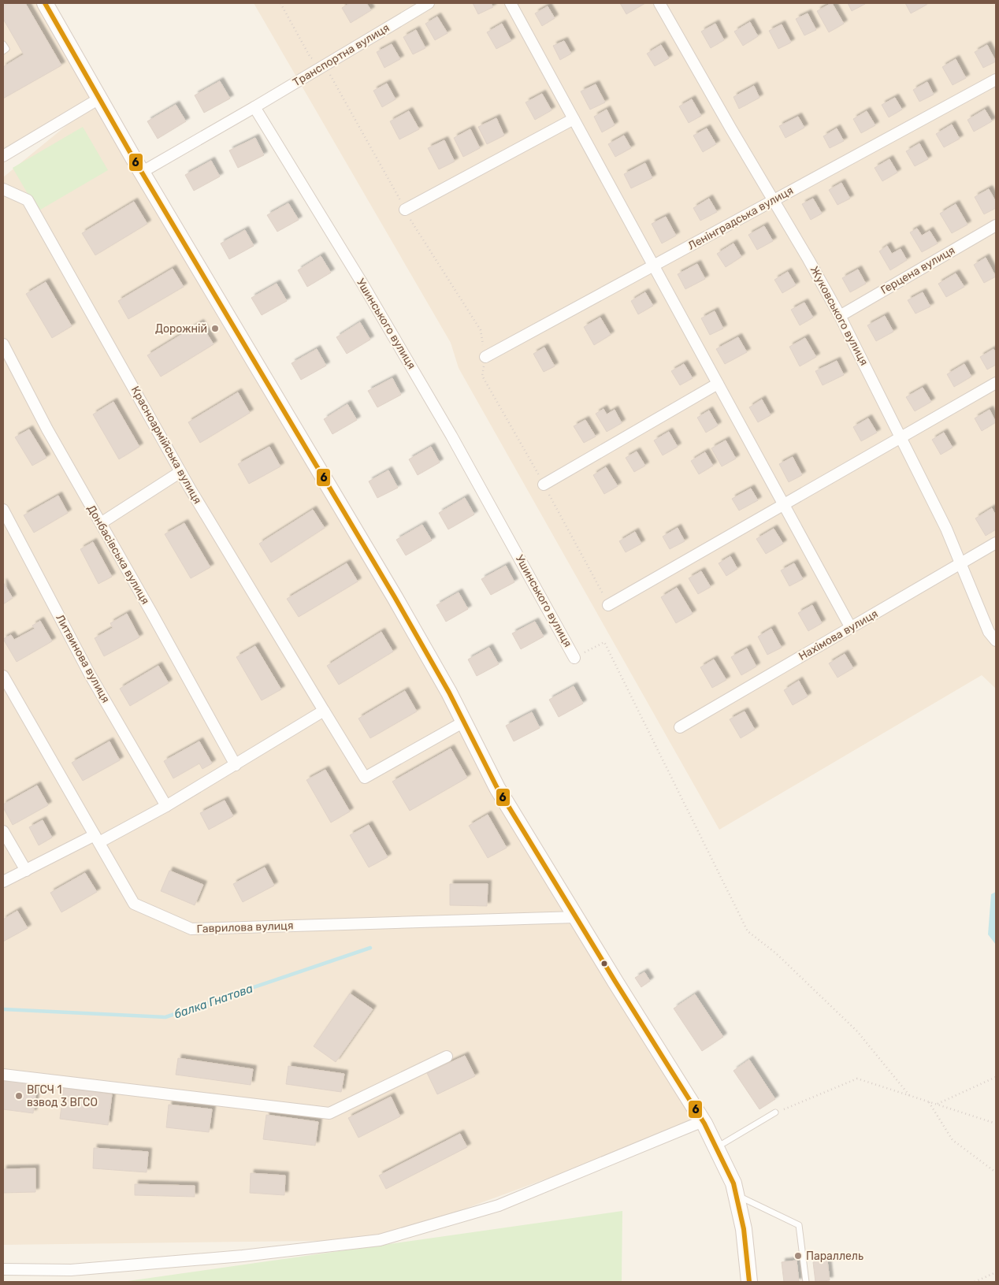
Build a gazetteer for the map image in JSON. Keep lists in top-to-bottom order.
{
  "streets": {
    "street": [
      "Транспортна вулиця",
      "Ленінградська вулиця",
      "Герцена вулиця",
      "Жуковського вулиця",
      "Ушинського вулиця",
      "Красноармійська вулиця",
      "Донбасівська вулиця",
      "Нахімова вулиця",
      "Литвинова вулиця",
      "Гаврилова вулиця"
    ]
  },
  "crossings": [
    ["Транспортна вулиця", "Ушинського вулиця"],
    ["Ленінградська вулиця", "Жуковського вулиця"],
    ["Герцена вулиця", "Жуковського вулиця"],
    ["Жуковського вулиця", "Нахімова вулиця"]
  ],
  "water": ["балка Гнатова"],
  "places": ["Дорожній", "ВГСЧ 1 взвод 3 ВГСО", "Параллель"],
  "lines": ["transit line 6"]
}
